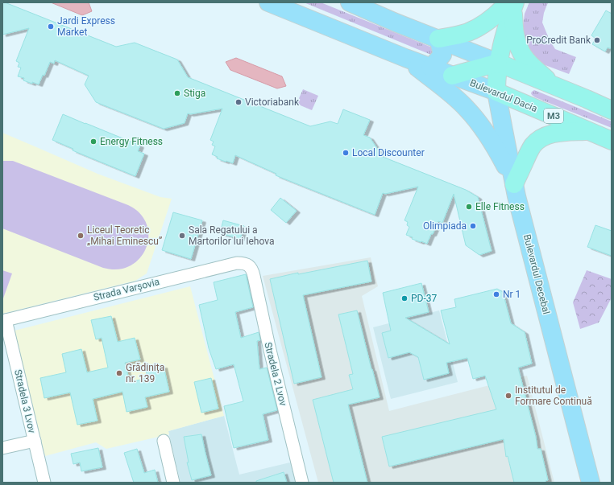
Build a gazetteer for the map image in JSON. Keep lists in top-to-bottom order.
{
  "streets": {
    "highway": ["Bulevardul Dacia", "M3", "Bulevardul Decebal"],
    "street": ["Strada Varșovia", "Stradela 2 Lvov", "Stradela 3 Lvov"]
  },
  "crossings": [
    ["Bulevardul Dacia", "Bulevardul Decebal"],
    ["Strada Varșovia", "Stradela 2 Lvov"],
    ["Strada Varșovia", "Stradela 3 Lvov"]
  ],
  "places": [
    "Jardi Express Market",
    "ProCredit Bank",
    "Stiga",
    "Victoriabank",
    "Energy Fitness",
    "Local Discounter",
    "Elle Fitness",
    "Olimpiada",
    "Liceul Teoretic „Mihai Eminescu”",
    "Sala Regatului a Martorilor lui Iehova",
    "Nr 1",
    "PD-37",
    "Grădinița nr. 139",
    "Institutul de Formare Continuă"
  ]
}
